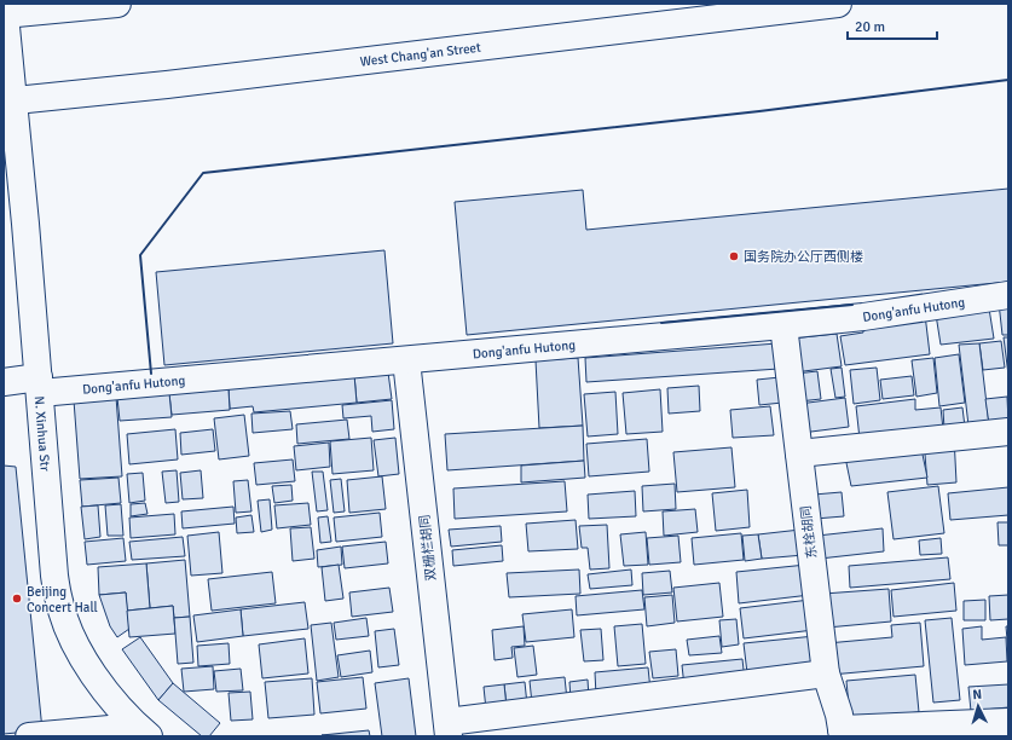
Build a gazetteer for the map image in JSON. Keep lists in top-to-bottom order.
{
  "streets": {
    "main road": [
      "West Chang'an Street",
      "Dong'anfu Hutong",
      "N. Xinhua Str",
      "东栓胡同",
      "双栅栏胡同"
    ]
  },
  "crossings": [
    ["West Chang'an Street", "N. Xinhua Str"],
    ["Dong'anfu Hutong", "N. Xinhua Str"],
    ["Dong'anfu Hutong", "东栓胡同"],
    ["Dong'anfu Hutong", "双栅栏胡同"]
  ],
  "places": ["国务院办公厅西侧楼", "Beijing Concert Hall"],
  "scale_bar": "20 m",
  "north": "top"
}
